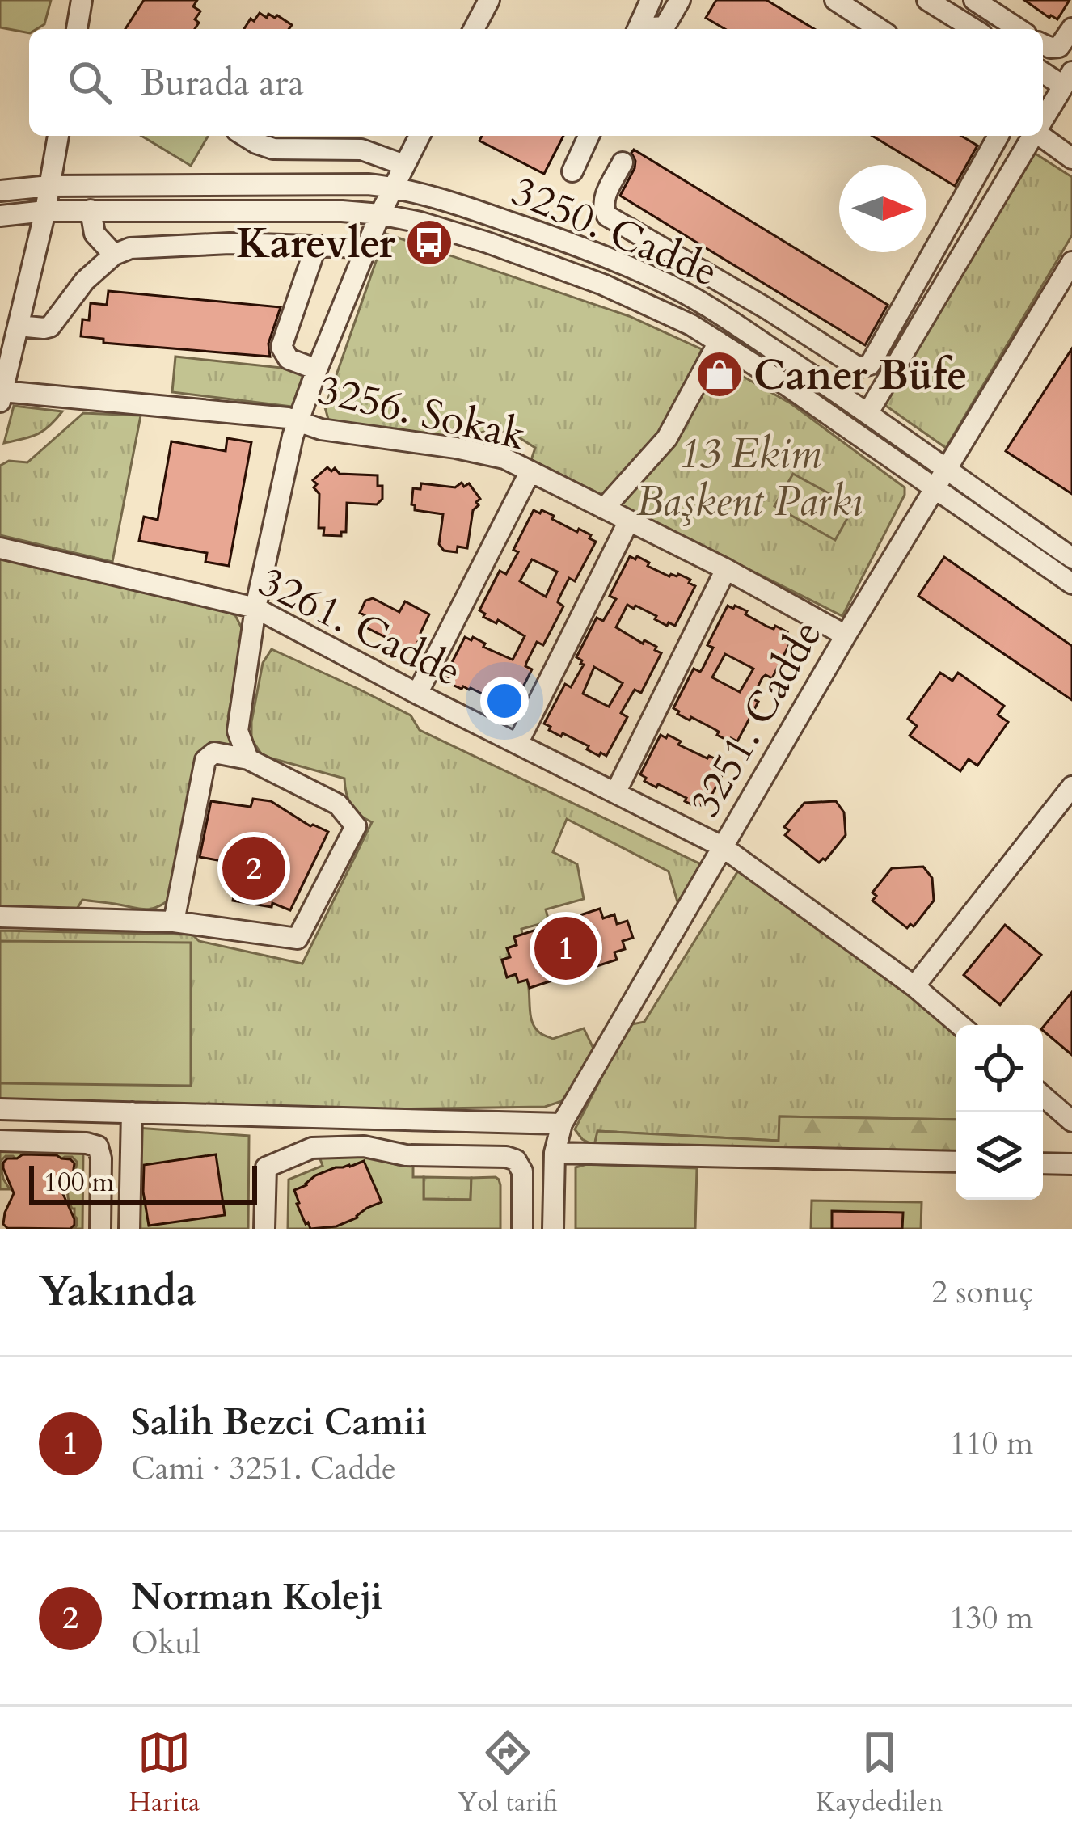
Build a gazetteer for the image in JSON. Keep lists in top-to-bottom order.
{
  "streets": {
    "street": [
      "3250. Cadde",
      "3256. Sokak",
      "3261. Cadde",
      "3251. Cadde"
    ]
  },
  "crossings": [
    ["3250. Cadde", "3251. Cadde"],
    ["3256. Sokak", "3251. Cadde"],
    ["3261. Cadde", "3251. Cadde"]
  ],
  "parks": ["13 Ekim Başkent Parkı"],
  "places": {
    "bus stop": ["Karevler"],
    "shop": ["Caner Büfe"]
  },
  "scale_bar": "100 m",
  "north": "right",
  "page": {
    "search": "Burada ara",
    "pins": ["2", "1"],
    "scale": "100 m",
    "heading": ["Yakında", "2 sonuç"],
    "list": [
      {
        "mark": "1",
        "name": "Salih Bezci Camii",
        "note": "Cami · 3251. Cadde",
        "value": "110 m"
      },
      {
        "mark": "2",
        "name": "Norman Koleji",
        "note": "Okul",
        "value": "130 m"
      }
    ],
    "nav": ["Harita", "Yol tarifi", "Kaydedilen"]
  }
}
